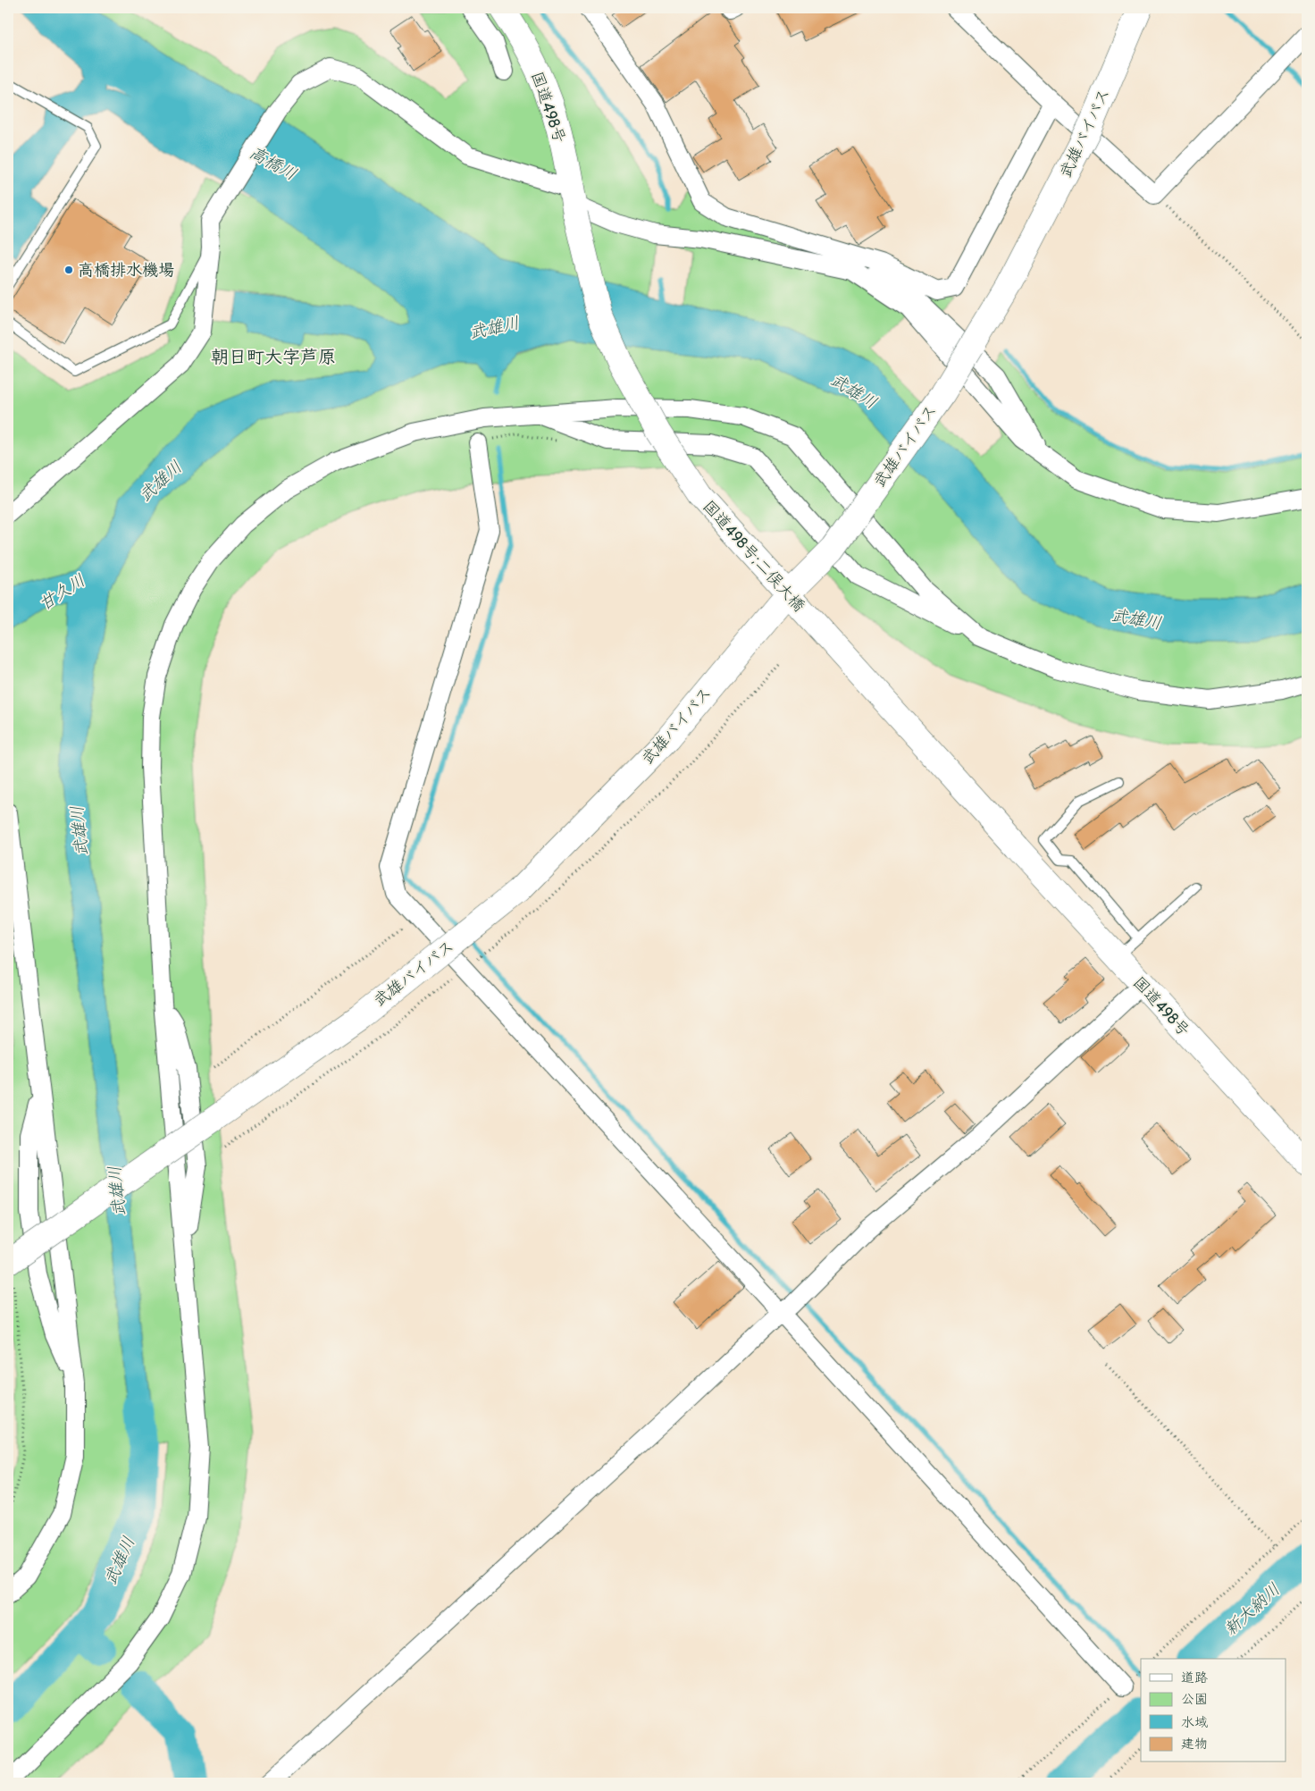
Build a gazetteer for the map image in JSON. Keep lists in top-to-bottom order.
{
  "streets": {
    "highway": ["国道498号", "武雄バイパス", "国道498号;二俣大橋"]
  },
  "crossings": [
    ["国道498号", "国道498号;二俣大橋"],
    ["武雄バイパス", "国道498号;二俣大橋"]
  ],
  "districts": ["朝日町大字芦原"],
  "water": [
    "高橋川",
    "武雄川",
    "甘久川",
    "新大納川"
  ],
  "places": ["高橋排水機場"],
  "legend": [
    "道路",
    "公園",
    "水域",
    "建物"
  ]
}
